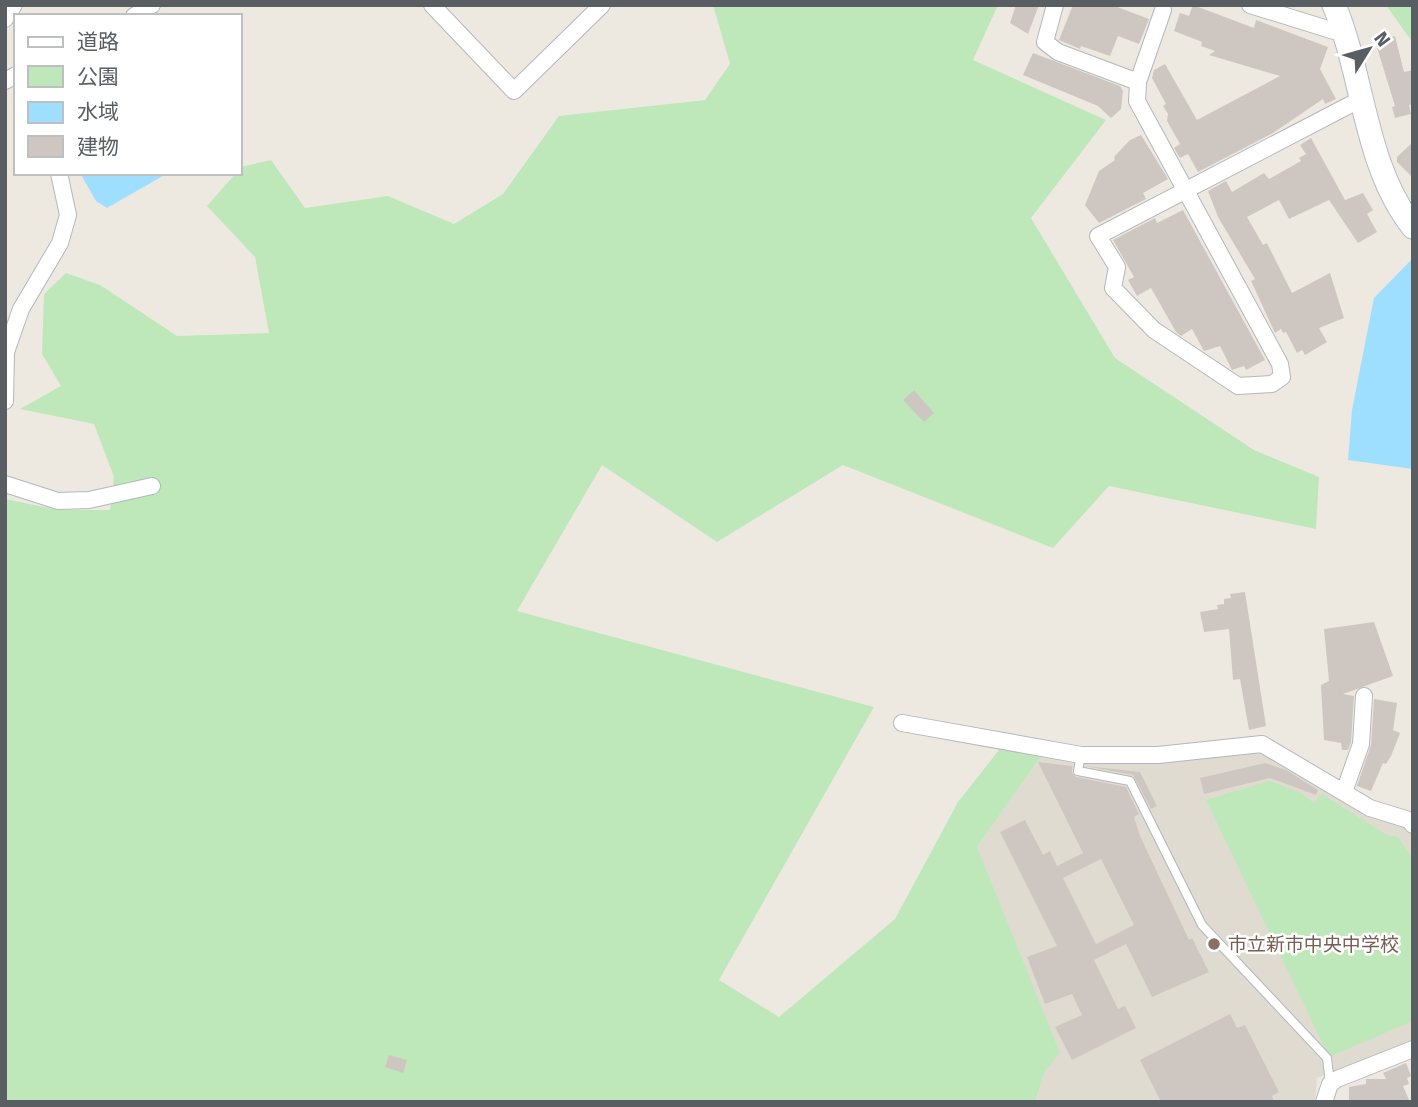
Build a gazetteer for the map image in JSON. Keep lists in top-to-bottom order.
{
  "places": ["市立新市中央中学校"],
  "legend": [
    "道路",
    "公園",
    "水域",
    "建物"
  ],
  "north": "top right"
}
